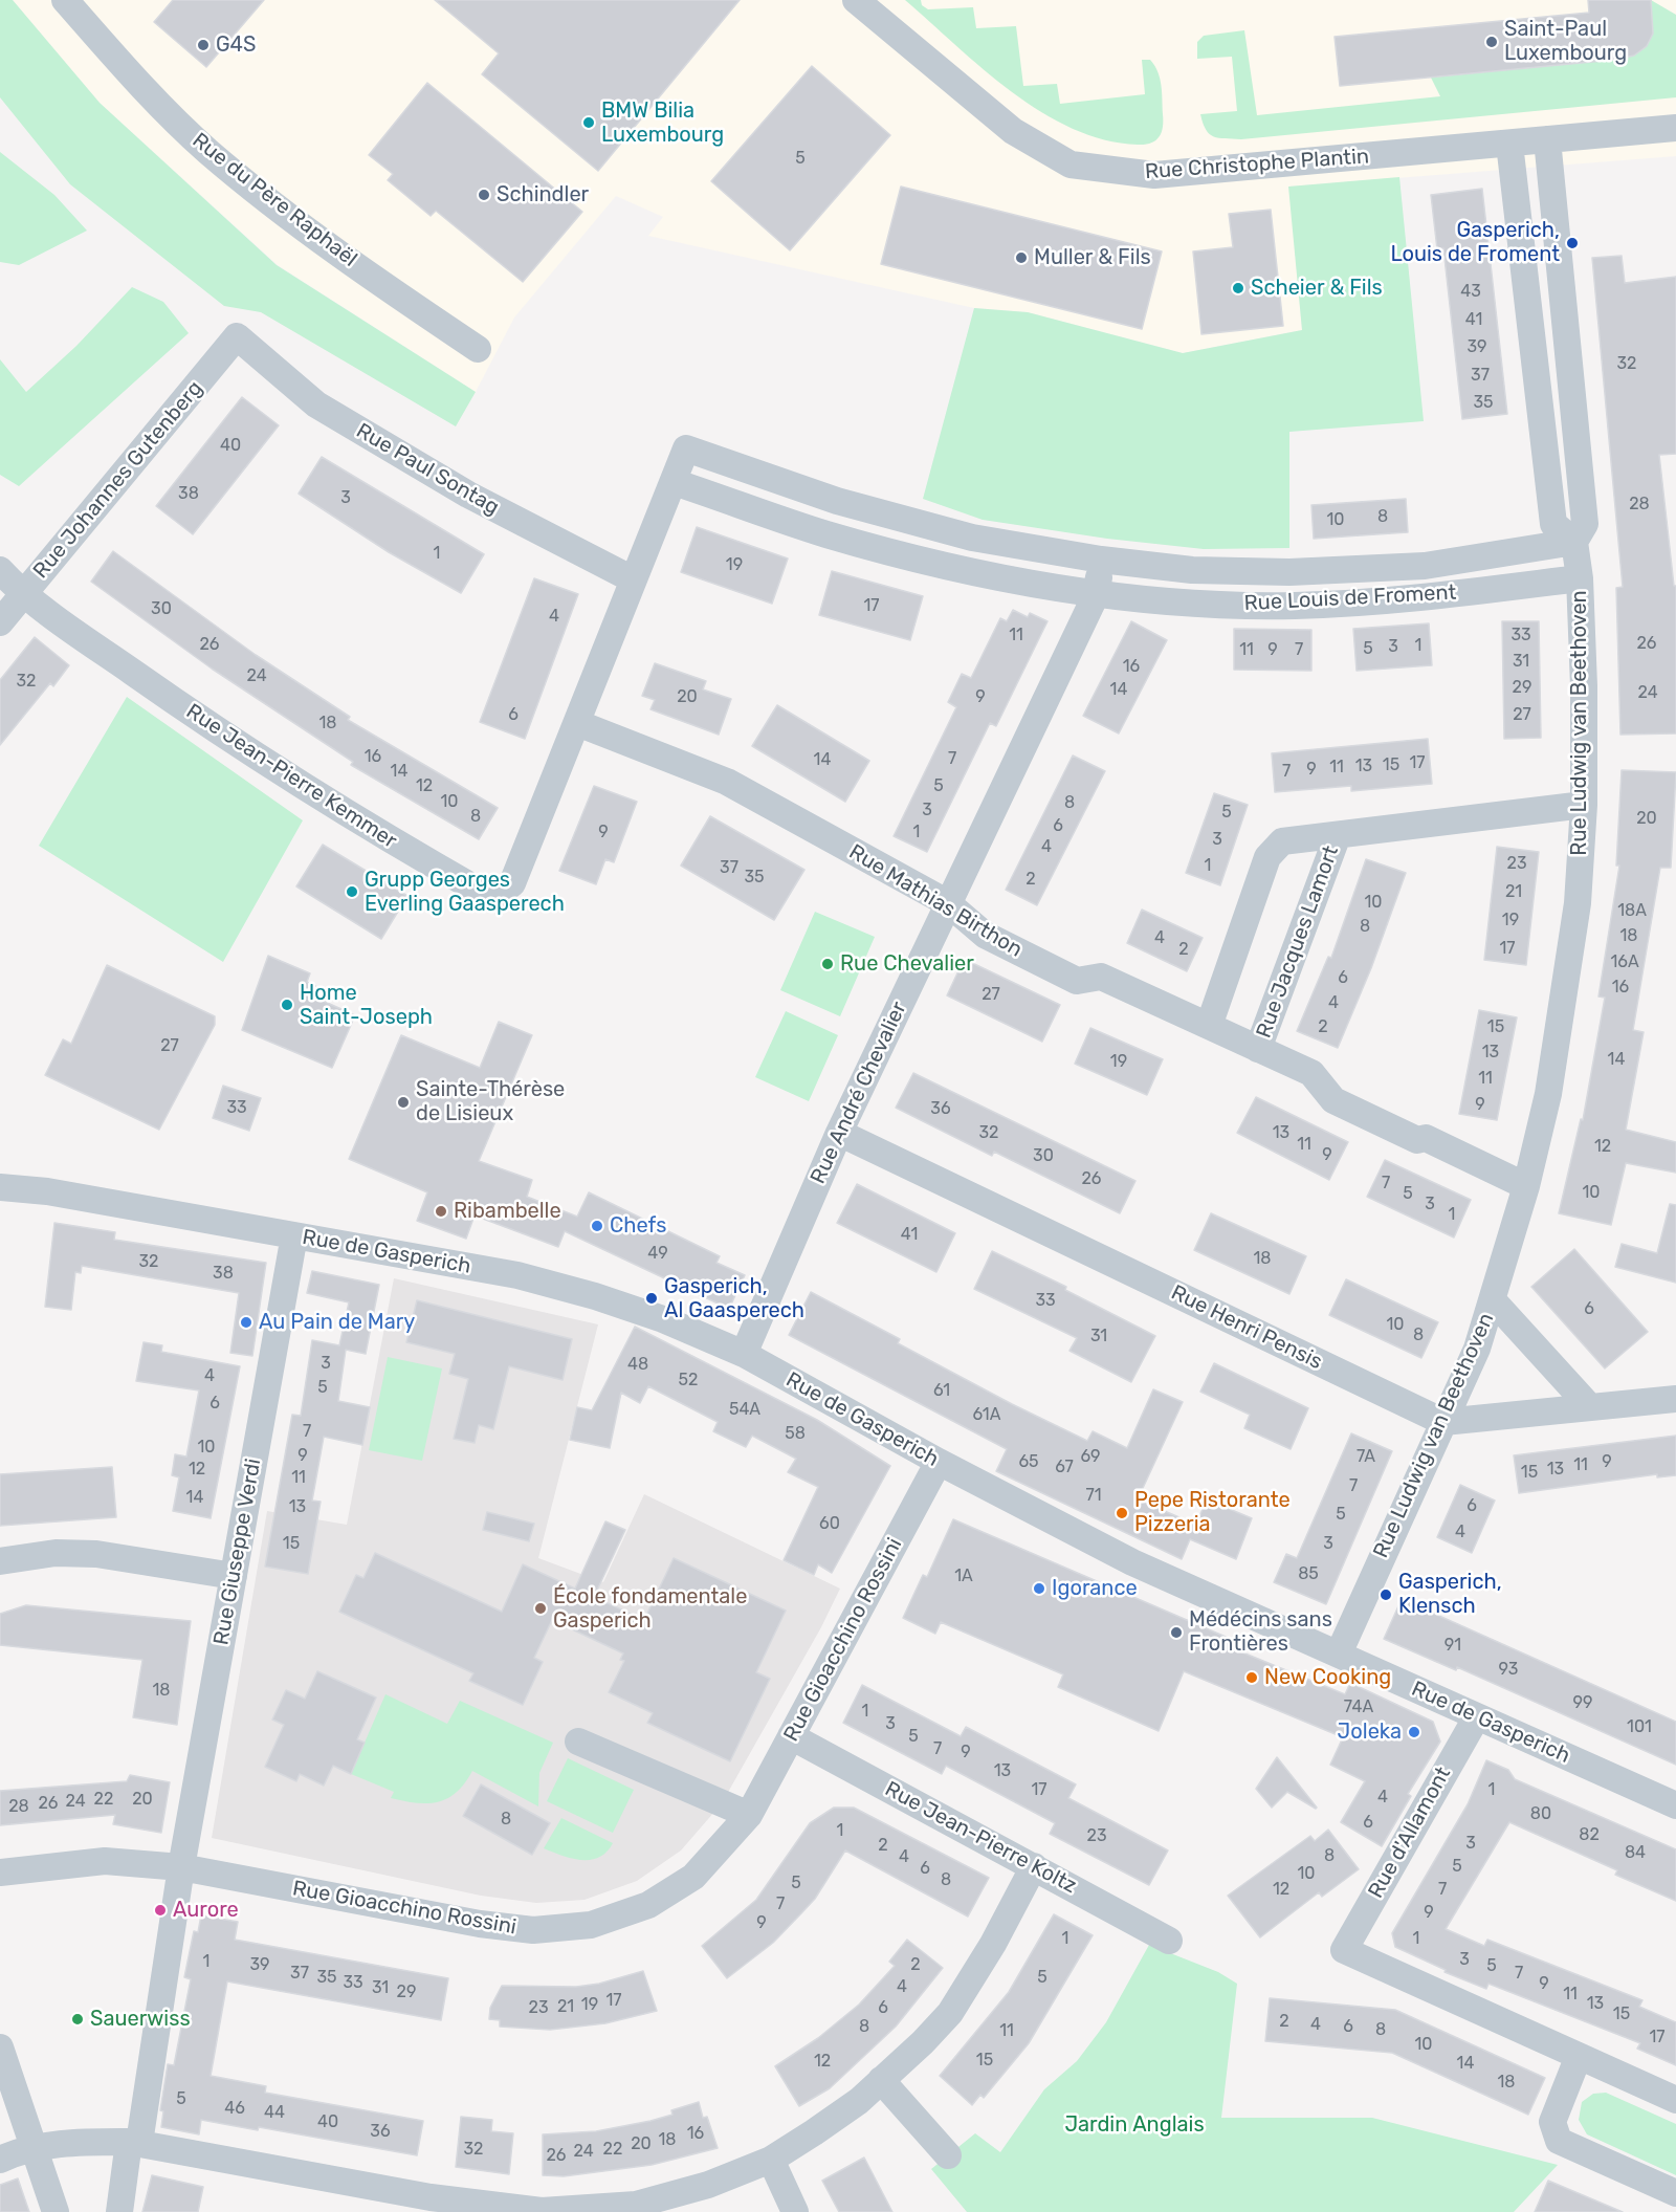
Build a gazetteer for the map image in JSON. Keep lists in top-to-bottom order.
{
  "streets": {
    "street": [
      "Rue Christophe Plantin",
      "Rue du Père Raphaël",
      "Rue Paul Sontag",
      "Rue Johannes Gutenberg",
      "Rue Louis de Froment",
      "Rue Ludwig van Beethoven",
      "Rue Jean-Pierre Kemmer",
      "Rue Mathias Birthon",
      "Rue Jacques Lamort",
      "Rue André Chevalier",
      "Rue de Gasperich",
      "Rue Henri Pensis",
      "Rue Giuseppe Verdi",
      "Rue Gioacchino Rossini",
      "Rue d'Allamont",
      "Rue Jean-Pierre Koltz"
    ]
  },
  "crossings": [
    ["Rue Christophe Plantin", "Rue Ludwig van Beethoven"],
    ["Rue Paul Sontag", "Rue Johannes Gutenberg"],
    ["Rue Paul Sontag", "Rue Jean-Pierre Kemmer"],
    ["Rue Johannes Gutenberg", "Rue Jean-Pierre Kemmer"],
    ["Rue Louis de Froment", "Rue Ludwig van Beethoven"],
    ["Rue Louis de Froment", "Rue Jean-Pierre Kemmer"],
    ["Rue Louis de Froment", "Rue André Chevalier"],
    ["Rue Ludwig van Beethoven", "Rue Mathias Birthon"],
    ["Rue Ludwig van Beethoven", "Rue Jacques Lamort"],
    ["Rue Ludwig van Beethoven", "Rue de Gasperich"],
    ["Rue Ludwig van Beethoven", "Rue Henri Pensis"],
    ["Rue Jean-Pierre Kemmer", "Rue Mathias Birthon"],
    ["Rue Mathias Birthon", "Rue Jacques Lamort"],
    ["Rue Mathias Birthon", "Rue André Chevalier"],
    ["Rue André Chevalier", "Rue de Gasperich"],
    ["Rue André Chevalier", "Rue Henri Pensis"],
    ["Rue de Gasperich", "Rue Giuseppe Verdi"],
    ["Rue de Gasperich", "Rue Gioacchino Rossini"],
    ["Rue de Gasperich", "Rue d'Allamont"],
    ["Rue Giuseppe Verdi", "Rue Gioacchino Rossini"],
    ["Rue Gioacchino Rossini", "Rue Jean-Pierre Koltz"]
  ],
  "parks": ["Jardin Anglais"],
  "places": [
    "Saint-Paul Luxembourg",
    "G4S",
    "BMW Bilia Luxembourg",
    "Schindler",
    "Gasperich, Louis de Froment",
    "Muller & Fils",
    "Scheier & Fils",
    "Grupp Georges Everling Gaasperech",
    "Rue Chevalier",
    "Home Saint-Joseph",
    "Sainte-Thérèse de Lisieux",
    "Ribambelle",
    "Chefs",
    "Gasperich, Al Gaasperech",
    "Au Pain de Mary",
    "Pepe Ristorante Pizzeria",
    "Igorance",
    "Gasperich, Klensch",
    "École fondamentale Gasperich",
    "Médécins sans Frontières",
    "New Cooking",
    "Joleka",
    "Aurore",
    "Sauerwiss"
  ],
  "house_numbers": [
    "5",
    "43",
    "41",
    "39",
    "32",
    "37",
    "35",
    "40",
    "38",
    "3",
    "28",
    "8",
    "10",
    "1",
    "19",
    "17",
    "30",
    "4",
    "11",
    "33",
    "26",
    "26",
    "1",
    "3",
    "5",
    "11",
    "9",
    "7",
    "31",
    "16",
    "24",
    "32",
    "29",
    "14",
    "24",
    "20",
    "9",
    "6",
    "27",
    "18",
    "16",
    "7",
    "14",
    "17",
    "15",
    "13",
    "11",
    "9",
    "14",
    "7",
    "12",
    "5",
    "10",
    "8",
    "3",
    "5",
    "8",
    "20",
    "6",
    "9",
    "1",
    "3",
    "4",
    "23",
    "1",
    "37",
    "35",
    "2",
    "21",
    "10",
    "18A",
    "19",
    "8",
    "18",
    "4",
    "17",
    "2",
    "16A",
    "6",
    "16",
    "27",
    "4",
    "2",
    "15",
    "27",
    "13",
    "14",
    "19",
    "11",
    "9",
    "33",
    "36",
    "32",
    "13",
    "11",
    "12",
    "9",
    "30",
    "26",
    "7",
    "10",
    "5",
    "3",
    "1",
    "41",
    "49",
    "18",
    "32",
    "38",
    "33",
    "6",
    "10",
    "8",
    "31",
    "3",
    "48",
    "4",
    "52",
    "5",
    "61",
    "6",
    "54A",
    "61A",
    "7",
    "58",
    "10",
    "9",
    "69",
    "7A",
    "65",
    "9",
    "11",
    "67",
    "12",
    "13",
    "15",
    "11",
    "7",
    "71",
    "14",
    "6",
    "13",
    "5",
    "60",
    "4",
    "15",
    "3",
    "85",
    "1A",
    "91",
    "93",
    "18",
    "99",
    "74A",
    "1",
    "3",
    "101",
    "5",
    "7",
    "9",
    "13",
    "17",
    "1",
    "4",
    "22",
    "20",
    "24",
    "26",
    "28",
    "80",
    "8",
    "6",
    "1",
    "82",
    "23",
    "3",
    "2",
    "84",
    "8",
    "4",
    "5",
    "6",
    "10",
    "8",
    "5",
    "12",
    "7",
    "7",
    "9",
    "9",
    "1",
    "1",
    "3",
    "1",
    "39",
    "2",
    "5",
    "37",
    "7",
    "35",
    "5",
    "33",
    "9",
    "4",
    "31",
    "29",
    "11",
    "17",
    "13",
    "19",
    "21",
    "23",
    "6",
    "15",
    "2",
    "4",
    "8",
    "6",
    "8",
    "11",
    "17",
    "10",
    "15",
    "12",
    "14",
    "18",
    "5",
    "46",
    "44",
    "40",
    "36",
    "16",
    "18",
    "20",
    "32",
    "22",
    "24",
    "26"
  ]
}
